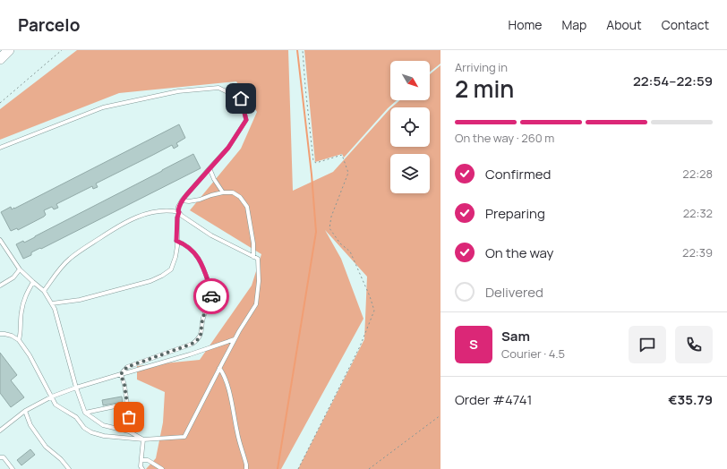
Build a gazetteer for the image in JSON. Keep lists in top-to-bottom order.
{
  "north": "bottom right",
  "page": {
    "header": "Parcelo",
    "nav": [
      "Home",
      "Map",
      "About",
      "Contact"
    ],
    "heading": ["2 min", "Arriving in", "22:54–22:59"],
    "panel": [
      "Sam",
      "Courier · 4.5",
      "Order #4741",
      "€35.79"
    ],
    "bar": "On the way · 260 m",
    "list": [
      ["Confirmed", "22:28"],
      ["Preparing", "22:32"],
      ["On the way", "22:39"],
      "Delivered"
    ],
    "round": "S"
  }
}
